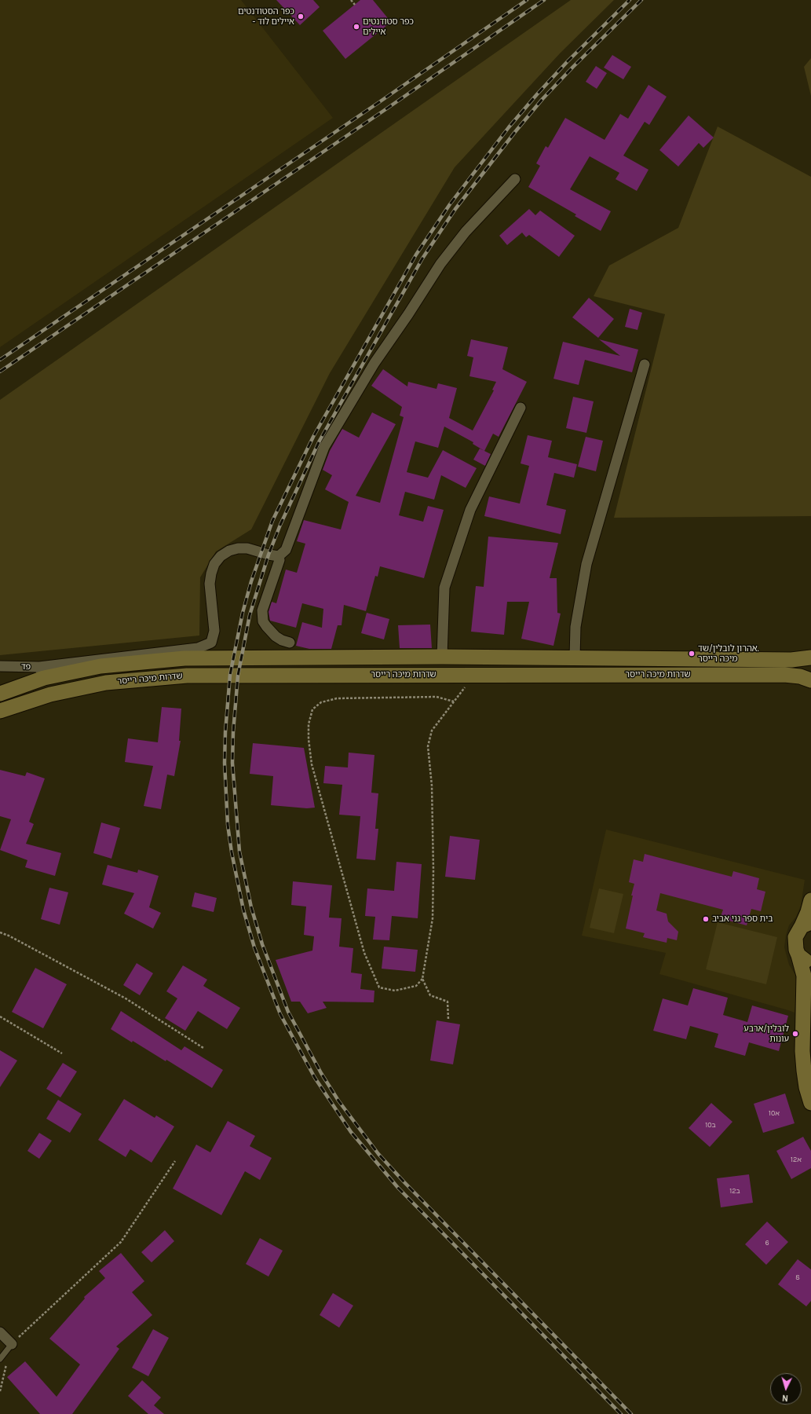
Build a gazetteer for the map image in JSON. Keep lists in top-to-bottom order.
{
  "streets": {
    "street": ["פד", "שדרות מיכה רייסר"]
  },
  "crossings": [
    ["פד", "שדרות מיכה רייסר"]
  ],
  "places": [
    "כפר הסטודנטים - איילים לוד",
    "כפר סטודנטים איילים",
    "אהרון לובלין/שד. מיכה רייסר",
    "בית ספר גני אביב",
    "לובלין/ארבע עונות"
  ],
  "house_numbers": [
    "10א",
    "10ב",
    "12א",
    "12ב",
    "6",
    "8"
  ],
  "north": "bottom"
}
